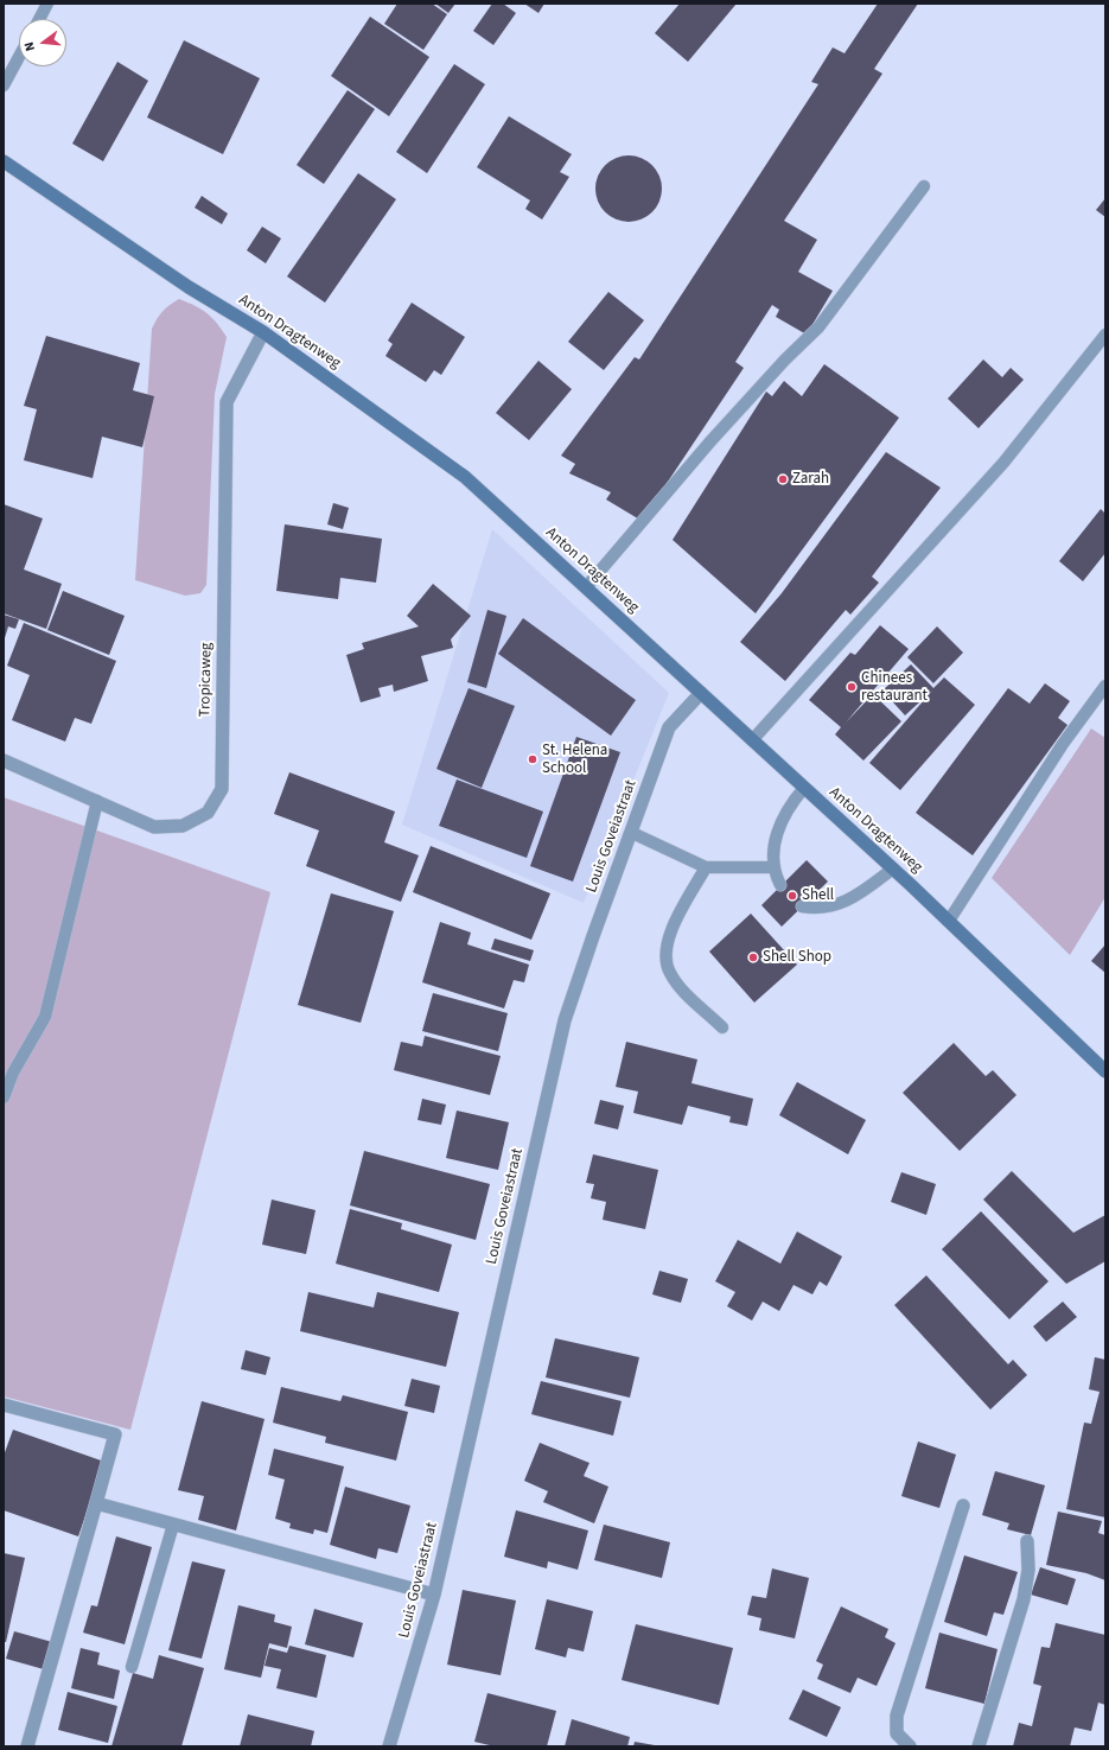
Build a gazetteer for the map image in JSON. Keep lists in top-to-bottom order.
{
  "streets": {
    "main road": ["Anton Dragtenweg"],
    "street": ["Tropicaweg", "Louis Goveiastraat"]
  },
  "crossings": [
    ["Anton Dragtenweg", "Tropicaweg"],
    ["Anton Dragtenweg", "Louis Goveiastraat"]
  ],
  "places": [
    "Zarah",
    "Chinees restaurant",
    "St. Helena School",
    "Shell",
    "Shell Shop"
  ],
  "north": "left"
}
